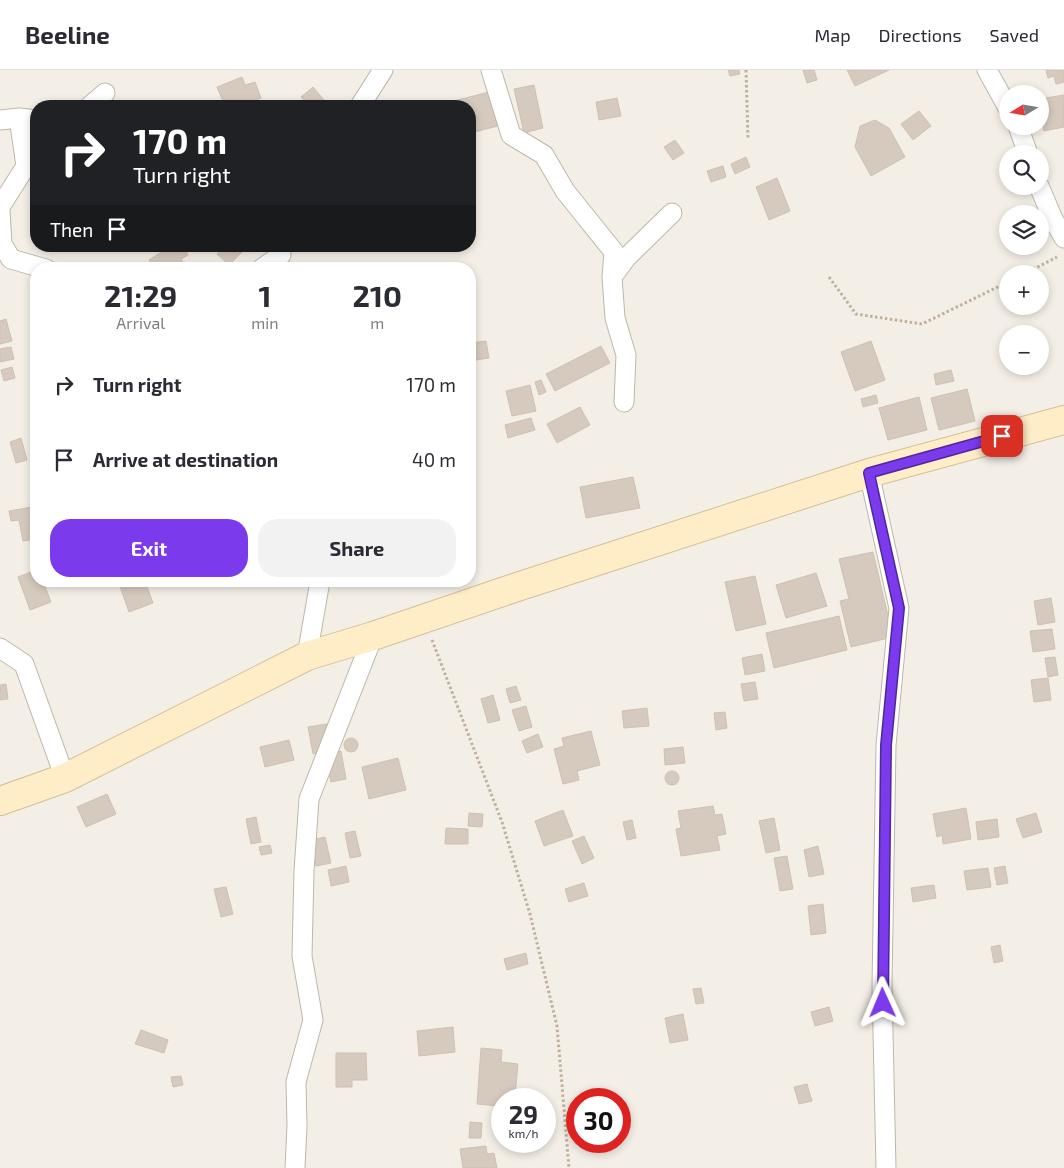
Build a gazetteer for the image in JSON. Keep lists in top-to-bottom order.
{
  "north": "left",
  "page": {
    "header": "Beeline",
    "nav": ["Map", "Directions", "Saved"],
    "map_buttons": ["+", "−"],
    "turn": ["170 m", "Turn right"],
    "then": "Then",
    "eta": [
      "21:29",
      "Arrival",
      "1",
      "min",
      "210",
      "m"
    ],
    "list": [
      {
        "name": "Turn right",
        "value": "170 m"
      },
      {
        "name": "Arrive at destination",
        "value": "40 m"
      }
    ],
    "buttons": ["Exit", "Share"],
    "speed": "29 km/h",
    "limit": "30"
  }
}
